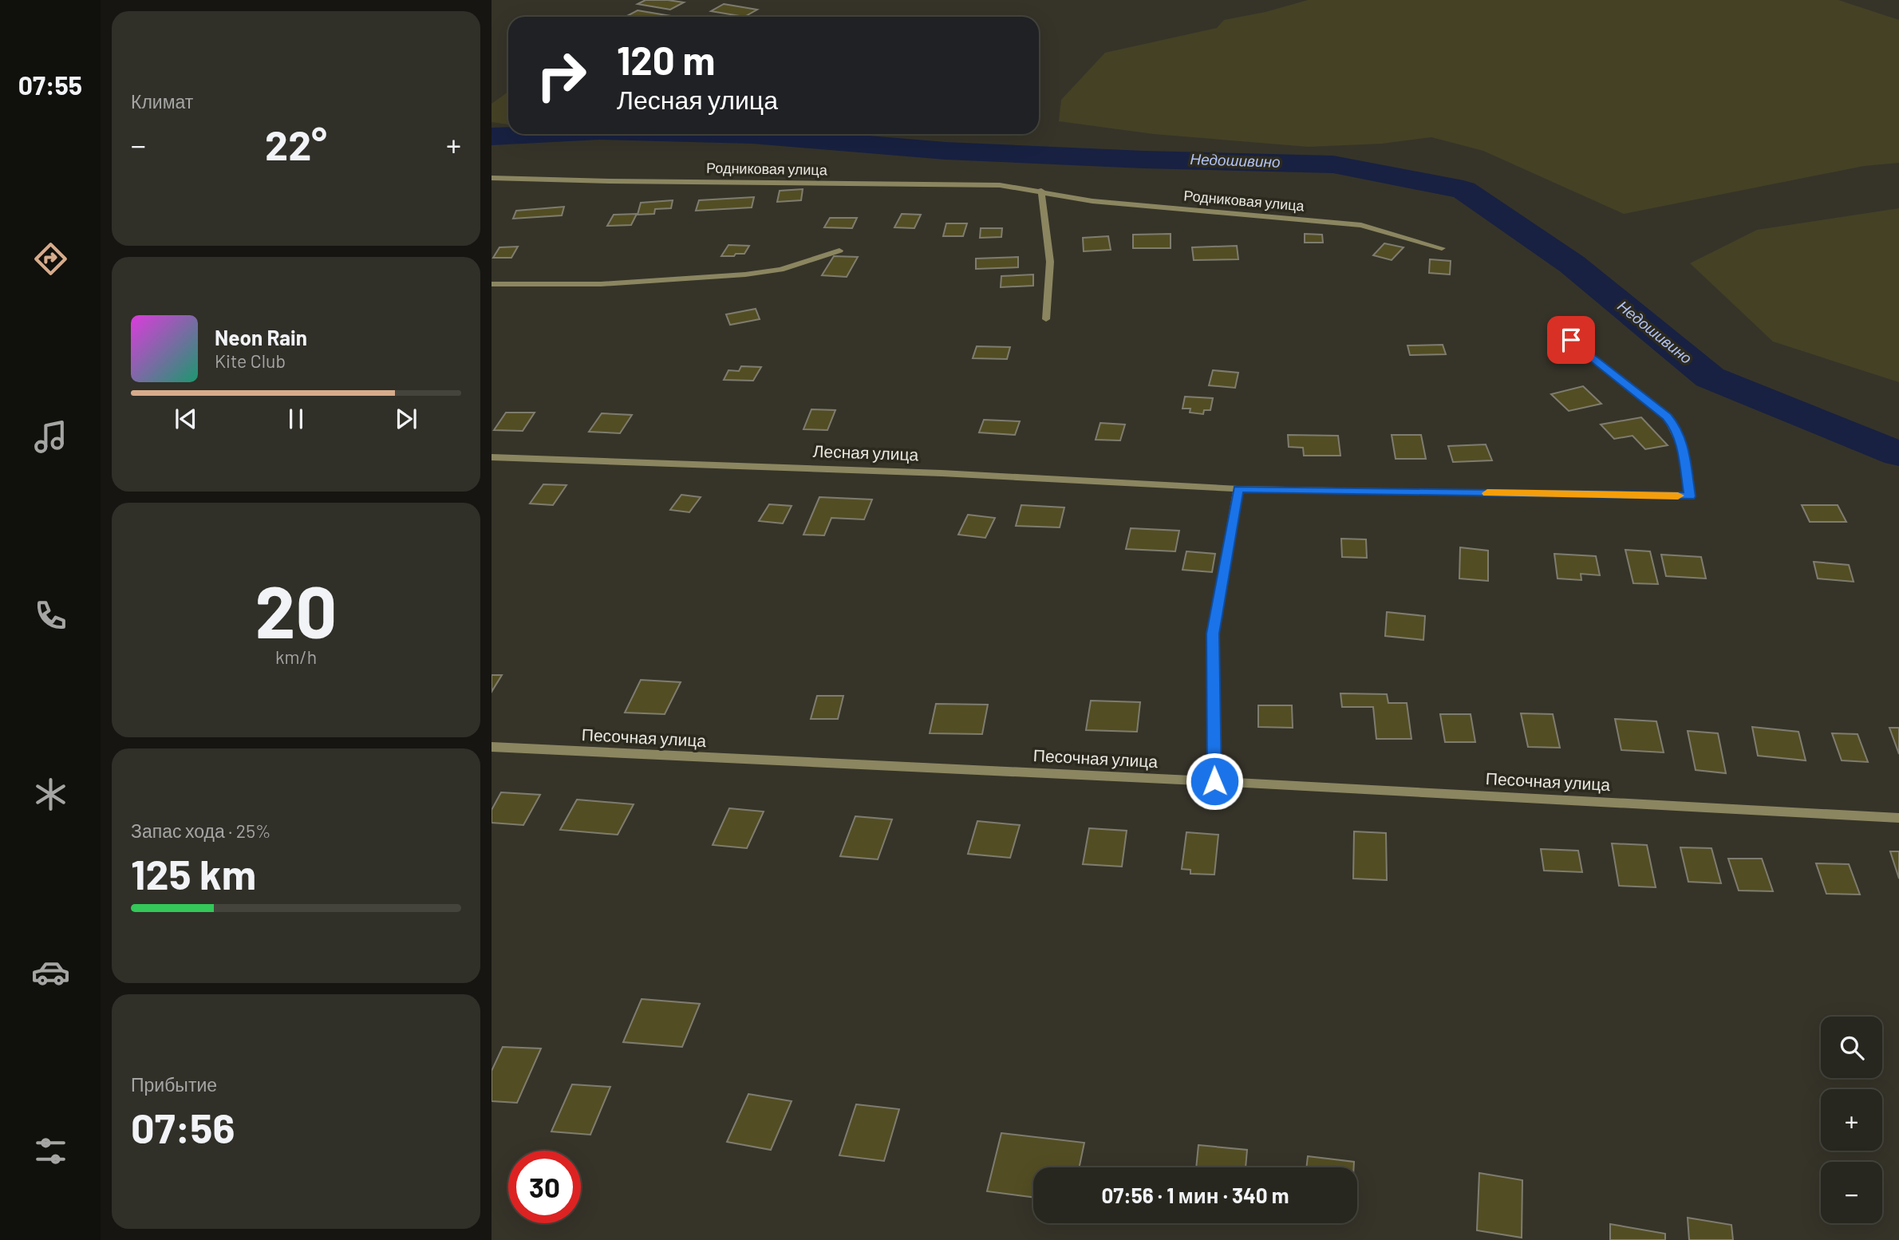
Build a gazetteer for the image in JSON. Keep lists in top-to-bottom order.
{
  "streets": {
    "street": ["Родниковая улица", "Лесная улица", "Песочная улица"]
  },
  "water": ["Недошивино"],
  "page": {
    "tabs": "07:55",
    "tile": [
      "Климат",
      ["20", "km/h"],
      ["Запас хода · 25%", "125 km"],
      ["Прибытие", "07:56"]
    ],
    "turn": ["120 m", "Лесная улица"],
    "heat": ["−", "22°", "+"],
    "song": ["Neon Rain", "Kite Club"],
    "map_buttons": ["+", "−"],
    "limit": "30",
    "trip": "07:56 · 1 мин · 340 m"
  }
}
